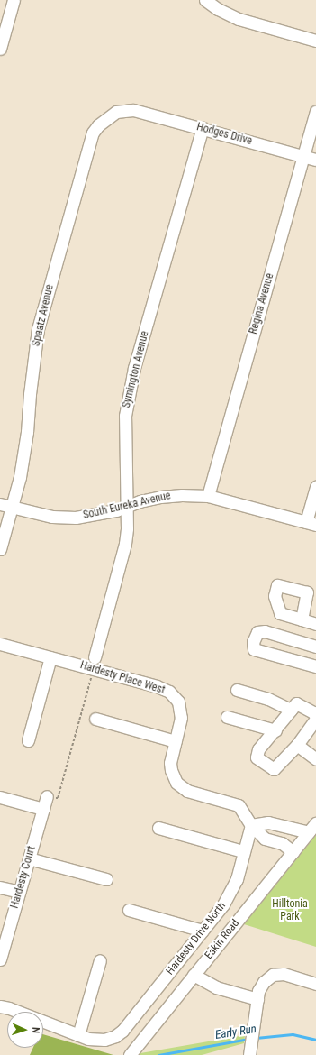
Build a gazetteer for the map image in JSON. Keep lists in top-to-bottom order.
{
  "streets": {
    "street": [
      "Hodges Drive",
      "Regina Avenue",
      "Spaatz Avenue",
      "Symington Avenue",
      "South Eureka Avenue",
      "Hardesty Place West",
      "Hardesty Court",
      "Hardesty Drive North",
      "Eakin Road"
    ]
  },
  "crossings": [
    ["Hodges Drive", "Regina Avenue"],
    ["Hodges Drive", "Spaatz Avenue"],
    ["Hodges Drive", "Symington Avenue"],
    ["Regina Avenue", "South Eureka Avenue"],
    ["Spaatz Avenue", "South Eureka Avenue"],
    ["Symington Avenue", "South Eureka Avenue"],
    ["Symington Avenue", "Hardesty Place West"],
    ["Hardesty Place West", "Hardesty Drive North"],
    ["Hardesty Place West", "Eakin Road"]
  ],
  "water": ["Early Run"],
  "parks": ["Hilltonia Park"],
  "north": "right"
}
